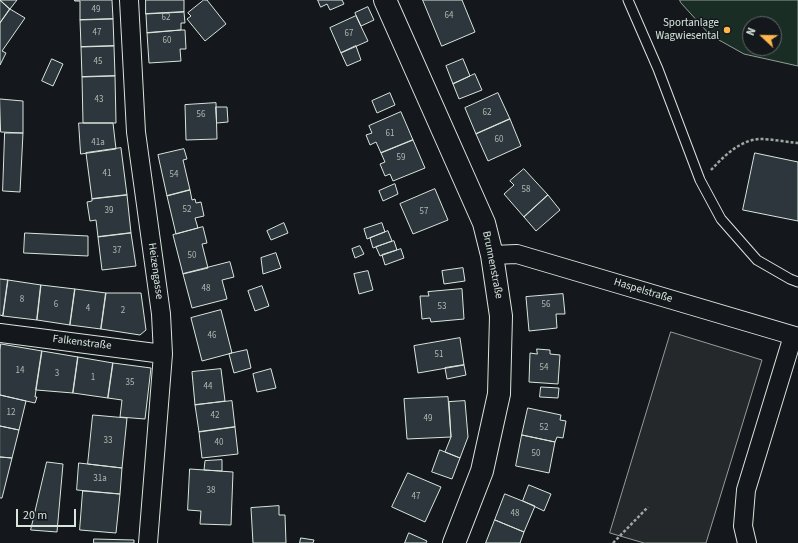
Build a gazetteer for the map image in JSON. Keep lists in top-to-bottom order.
{
  "streets": {
    "street": [
      "Brunnenstraße",
      "Heizengasse",
      "Haspelstraße",
      "Falkenstraße"
    ]
  },
  "crossings": [
    ["Brunnenstraße", "Haspelstraße"],
    ["Heizengasse", "Falkenstraße"]
  ],
  "places": ["Sportanlage Wagwiesental"],
  "house_numbers": [
    "49",
    "64",
    "62",
    "47",
    "67",
    "60",
    "45",
    "43",
    "62",
    "56",
    "61",
    "60",
    "41a",
    "59",
    "41",
    "54",
    "58",
    "52",
    "39",
    "57",
    "37",
    "50",
    "48",
    "8",
    "6",
    "56",
    "53",
    "4",
    "2",
    "46",
    "51",
    "54",
    "14",
    "3",
    "1",
    "35",
    "44",
    "12",
    "42",
    "49",
    "52",
    "33",
    "40",
    "50",
    "31a",
    "38",
    "47",
    "48"
  ],
  "scale_bar": "20 m",
  "north": "left"
}
